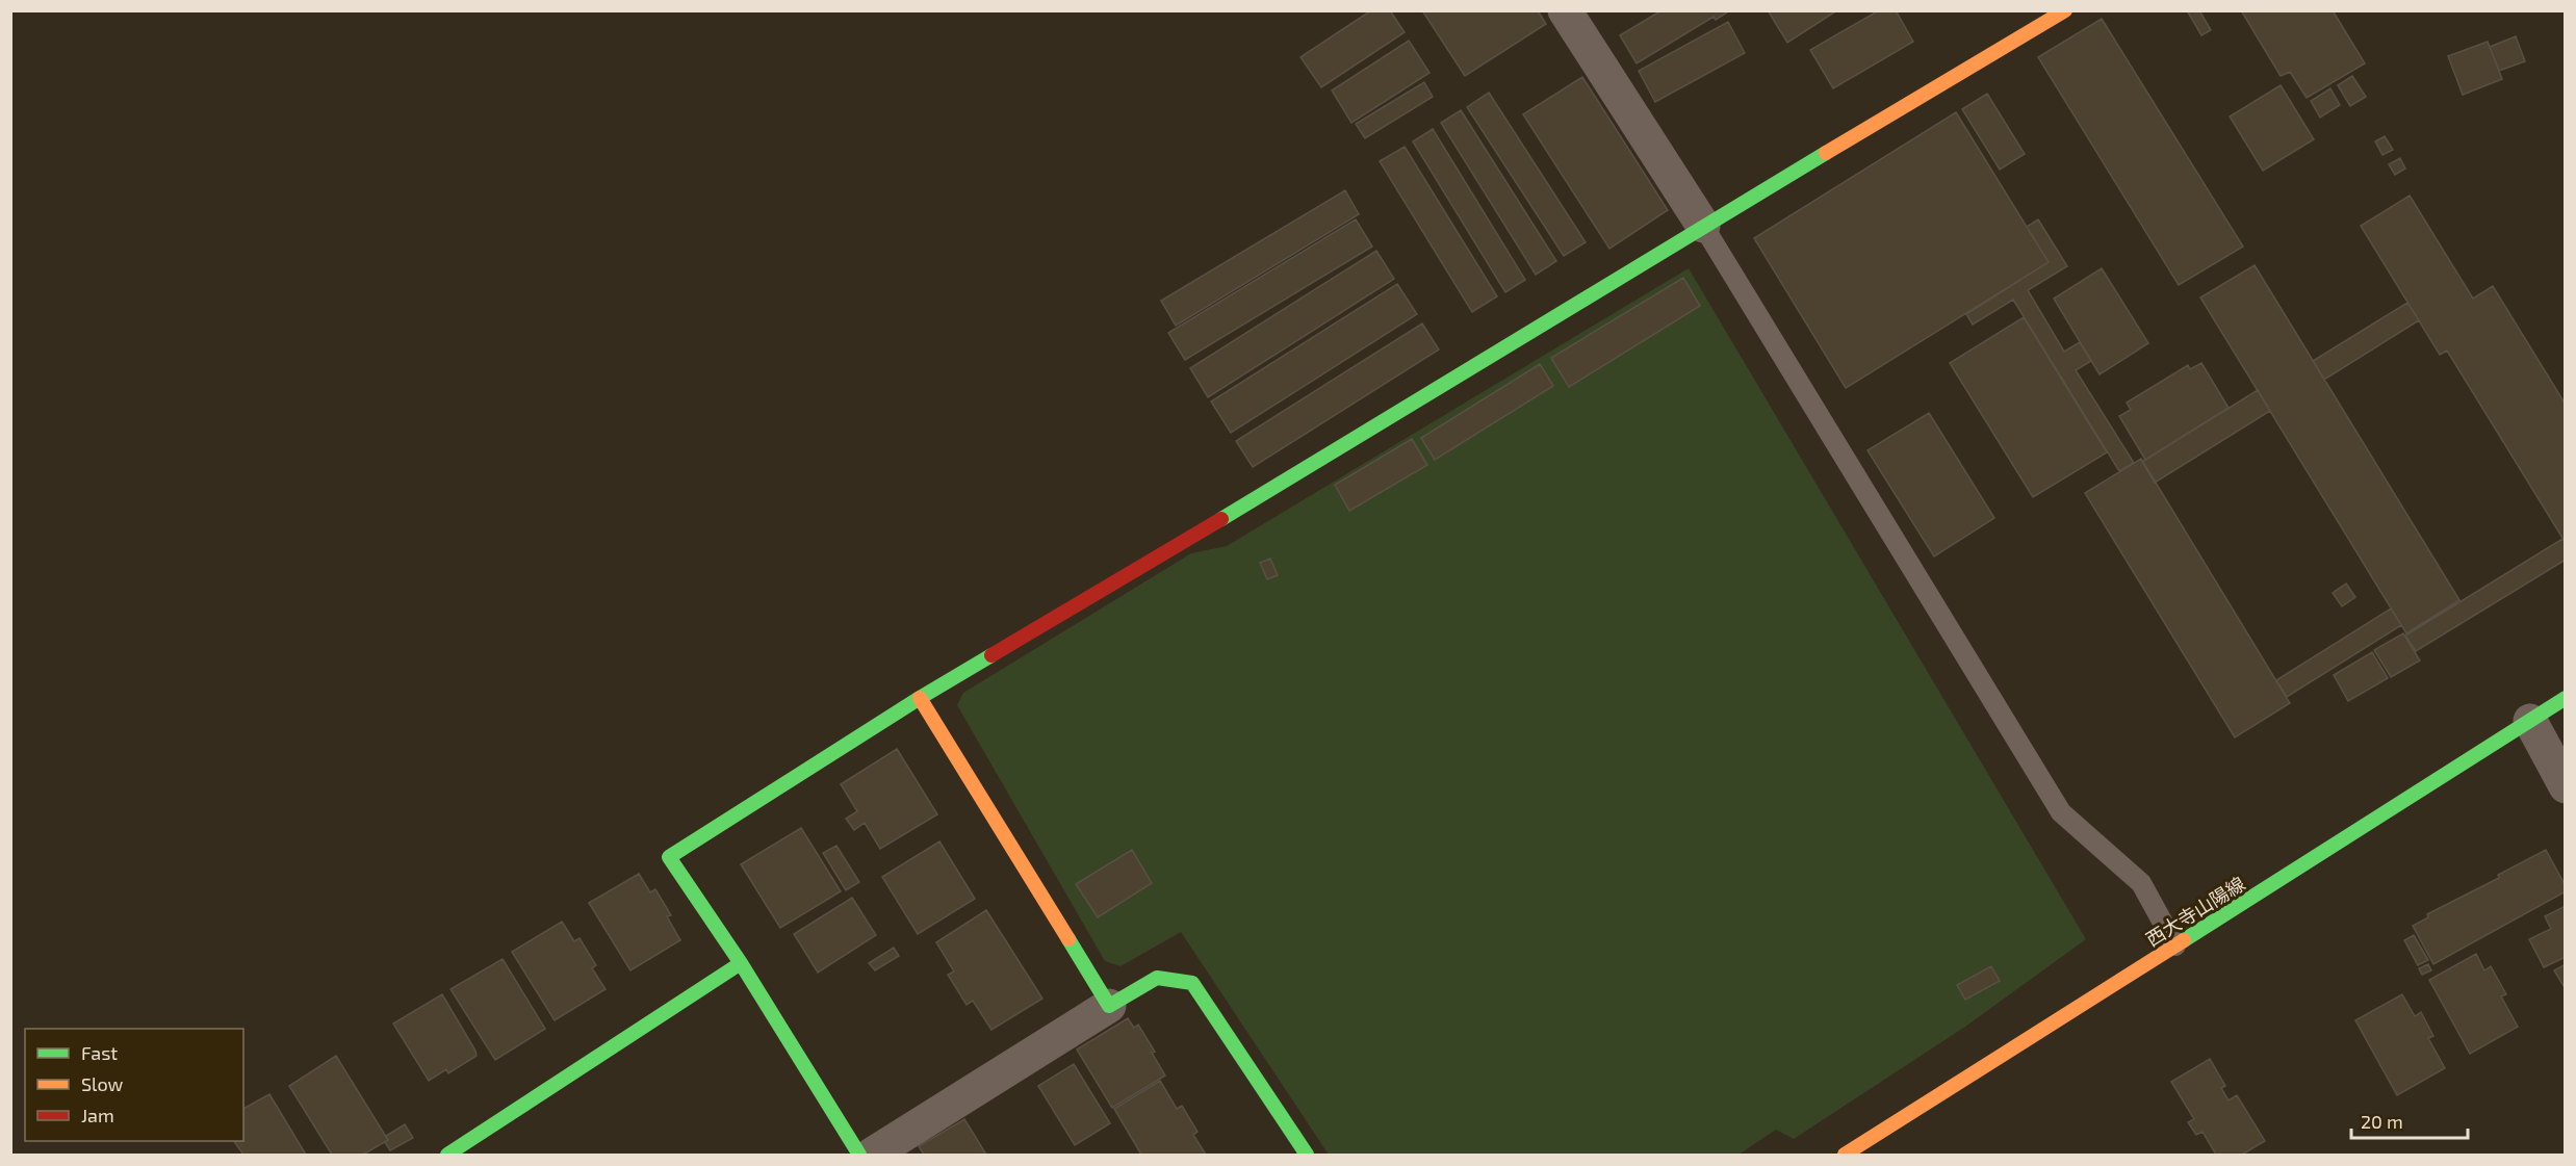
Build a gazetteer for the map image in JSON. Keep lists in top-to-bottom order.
{
  "streets": {
    "street": ["西大寺山陽線"]
  },
  "legend": ["Fast", "Slow", "Jam"],
  "scale_bar": "20 m"
}
